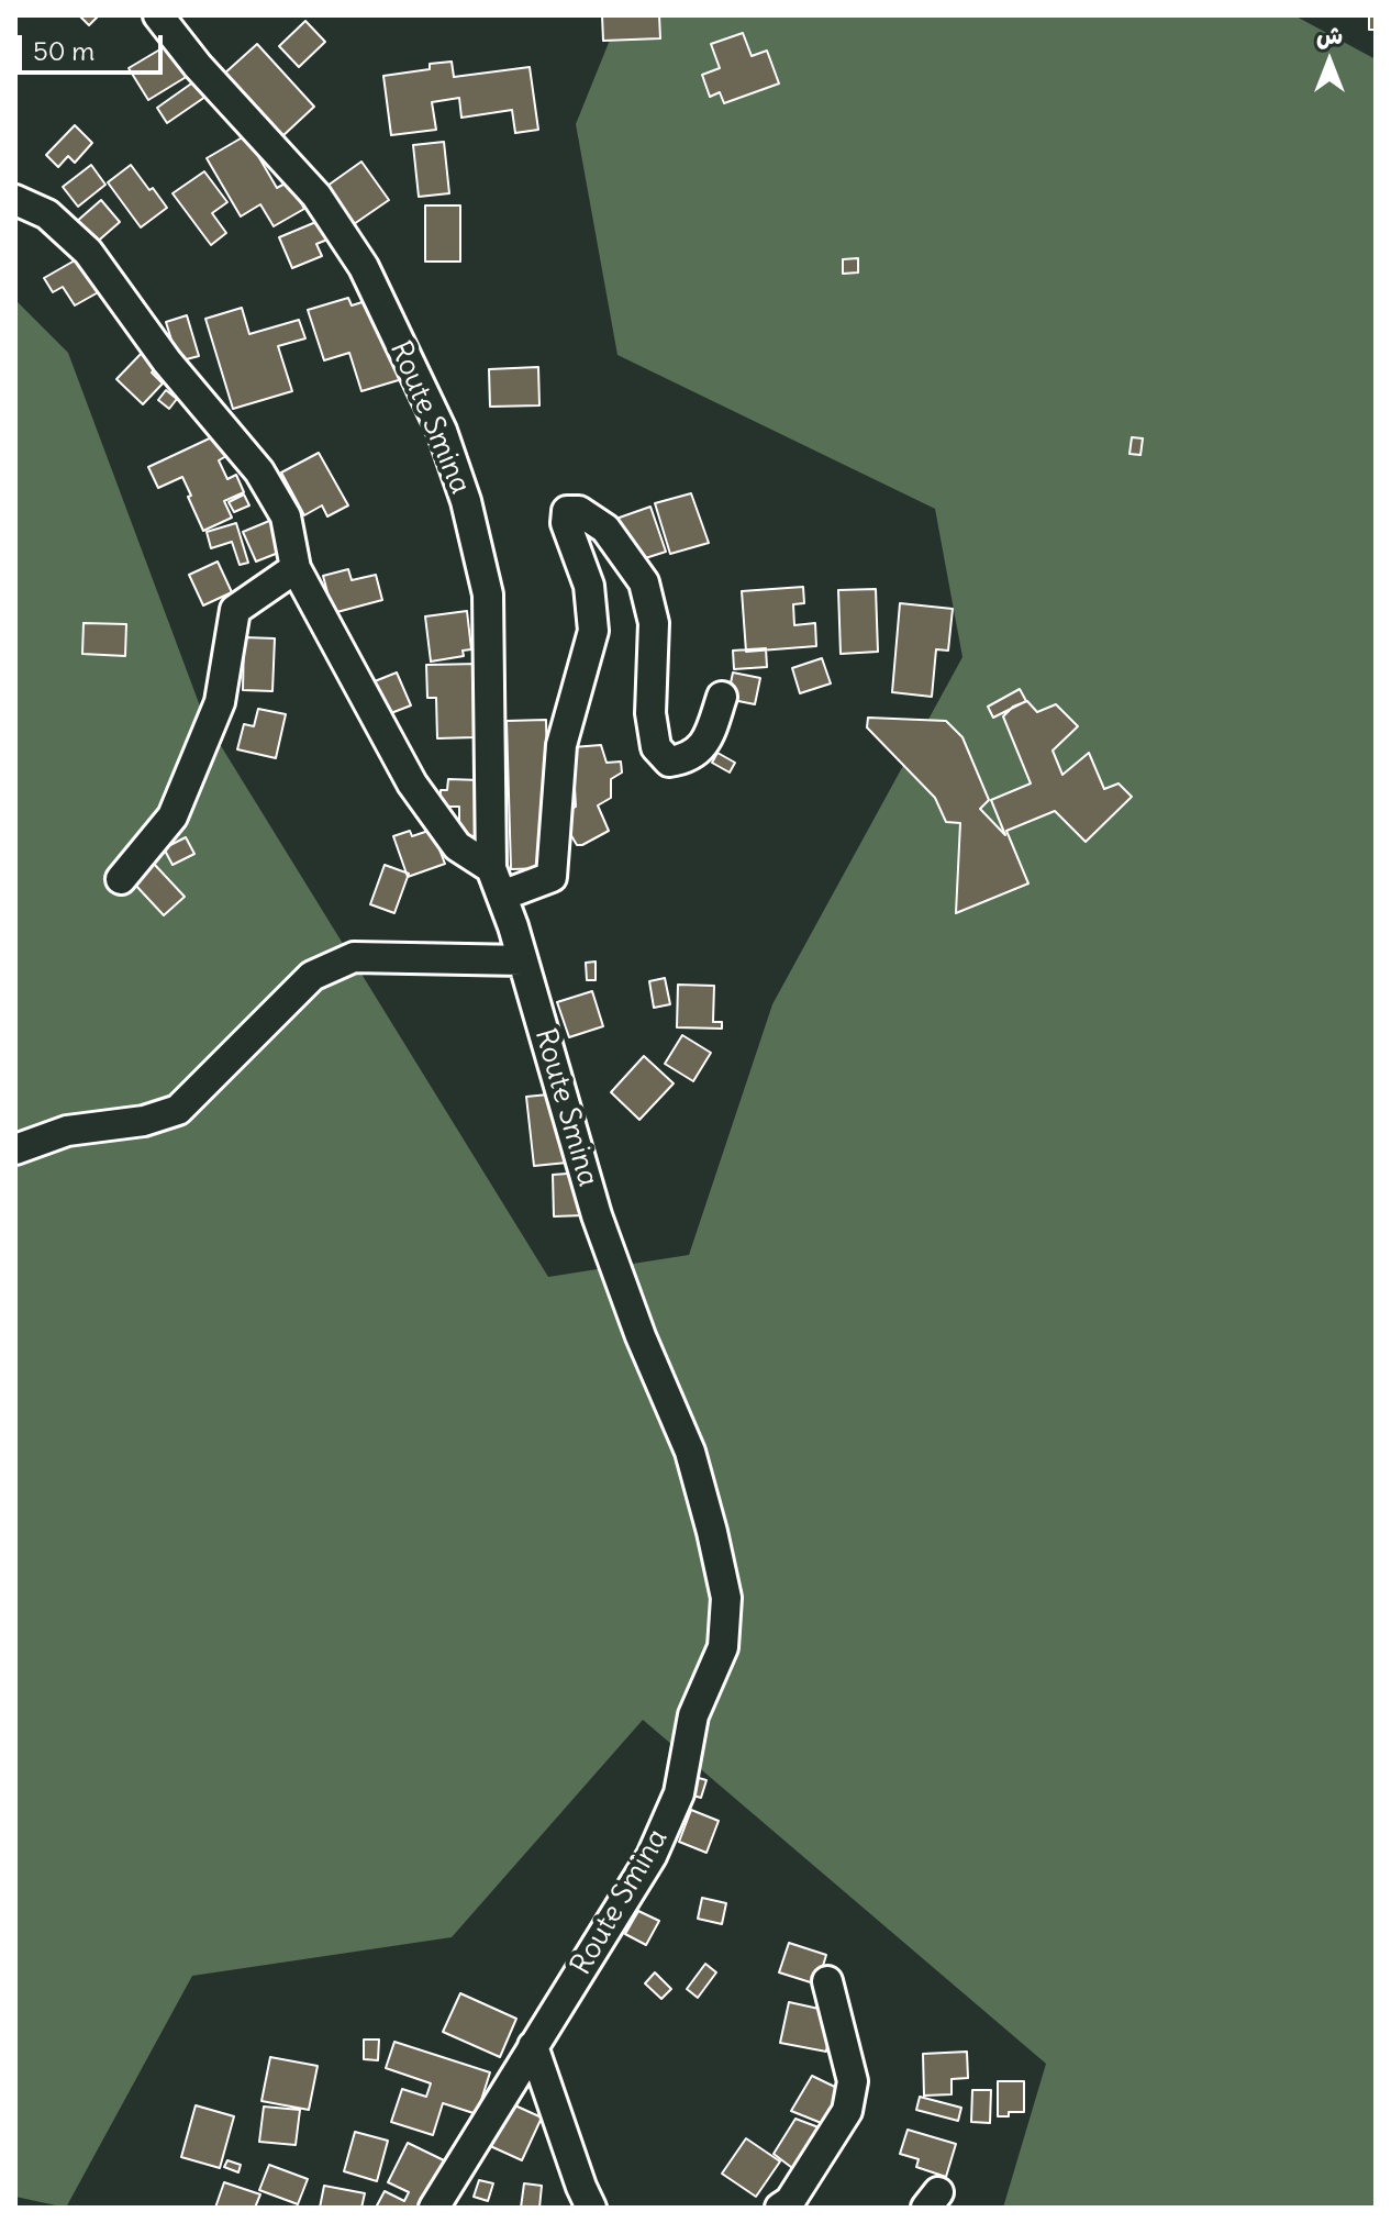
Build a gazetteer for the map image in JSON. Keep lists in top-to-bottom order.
{
  "streets": {
    "street": ["Route Smina"]
  },
  "scale_bar": "50 m",
  "north": "top"
}
